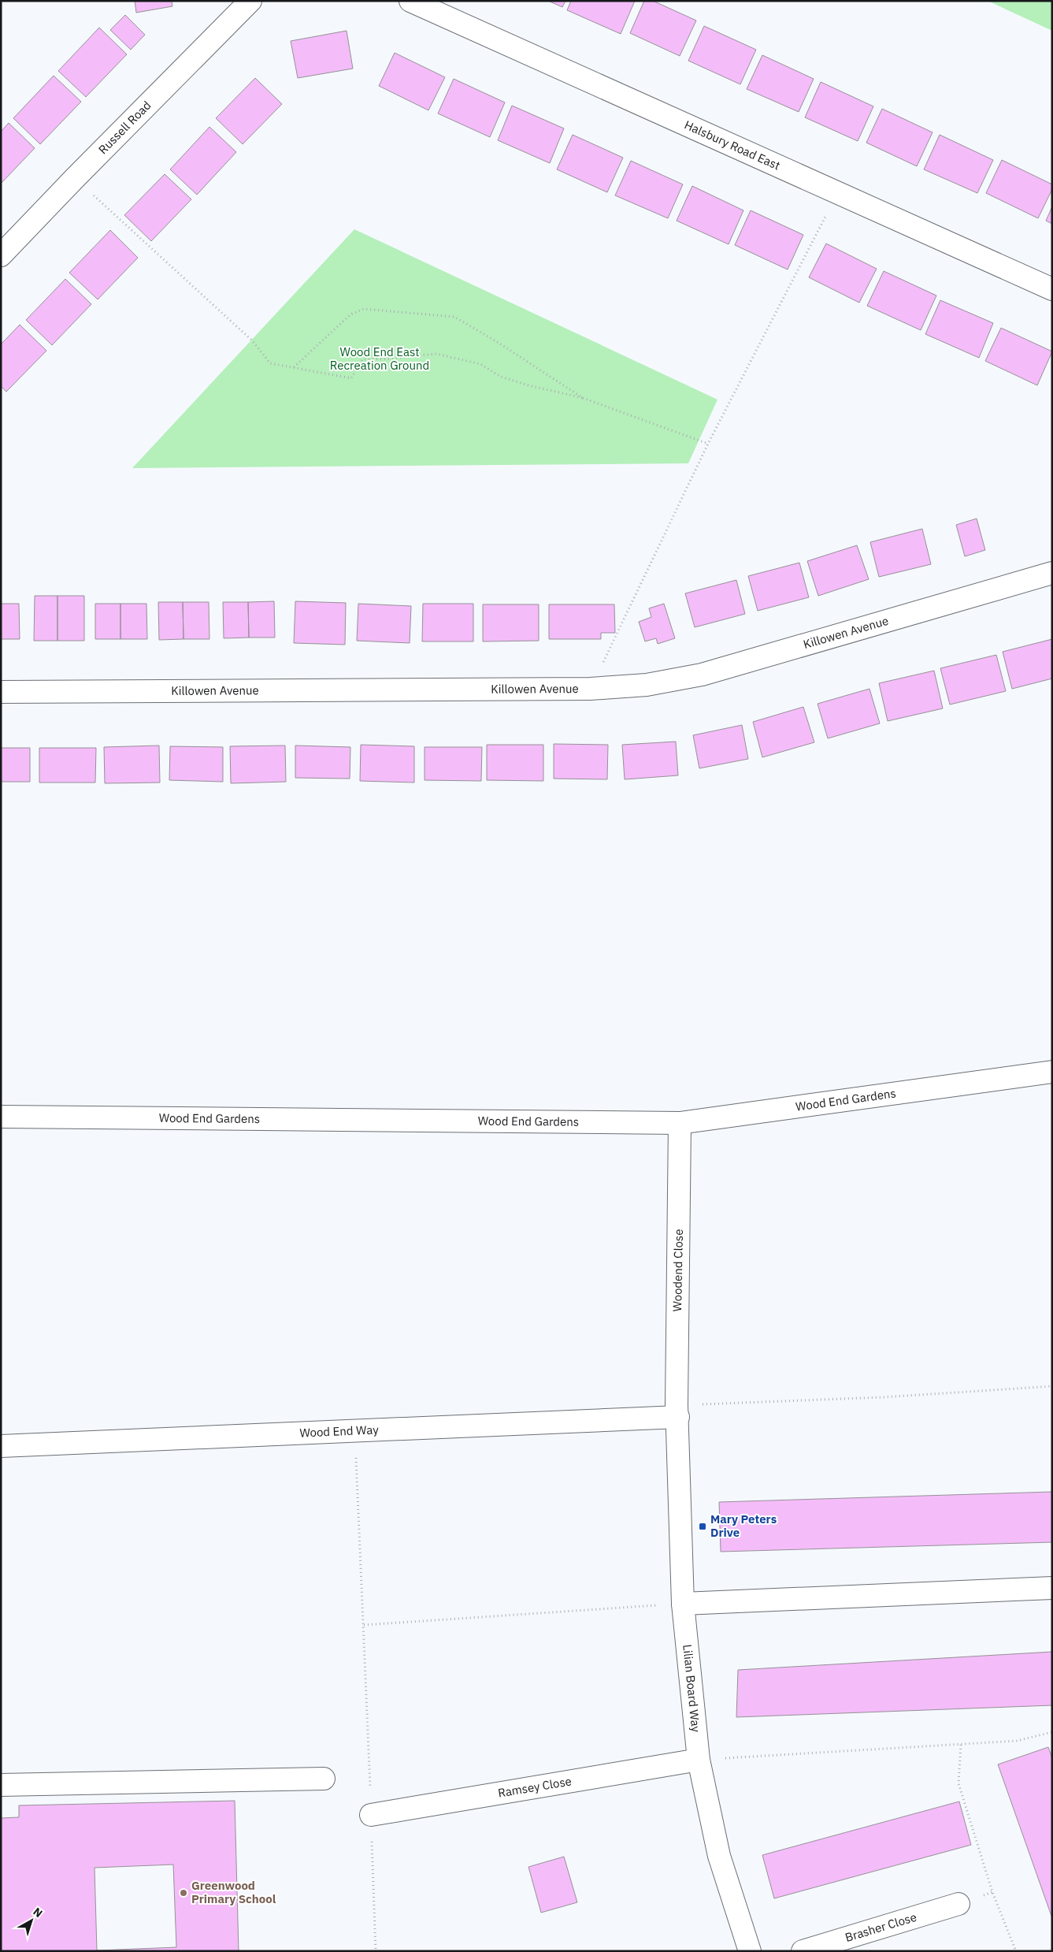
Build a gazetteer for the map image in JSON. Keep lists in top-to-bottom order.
{
  "streets": {
    "street": [
      "Russell Road",
      "Halsbury Road East",
      "Killowen Avenue",
      "Wood End Gardens",
      "Woodend Close",
      "Wood End Way",
      "Lilian Board Way",
      "Ramsey Close",
      "Brasher Close"
    ]
  },
  "crossings": [
    ["Wood End Gardens", "Woodend Close"],
    ["Woodend Close", "Wood End Way"],
    ["Woodend Close", "Lilian Board Way"],
    ["Wood End Way", "Lilian Board Way"],
    ["Lilian Board Way", "Ramsey Close"]
  ],
  "parks": ["Wood End East Recreation Ground"],
  "places": {
    "transit": ["Mary Peters Drive"],
    "other": ["Greenwood Primary School"]
  },
  "north": "top right"
}
